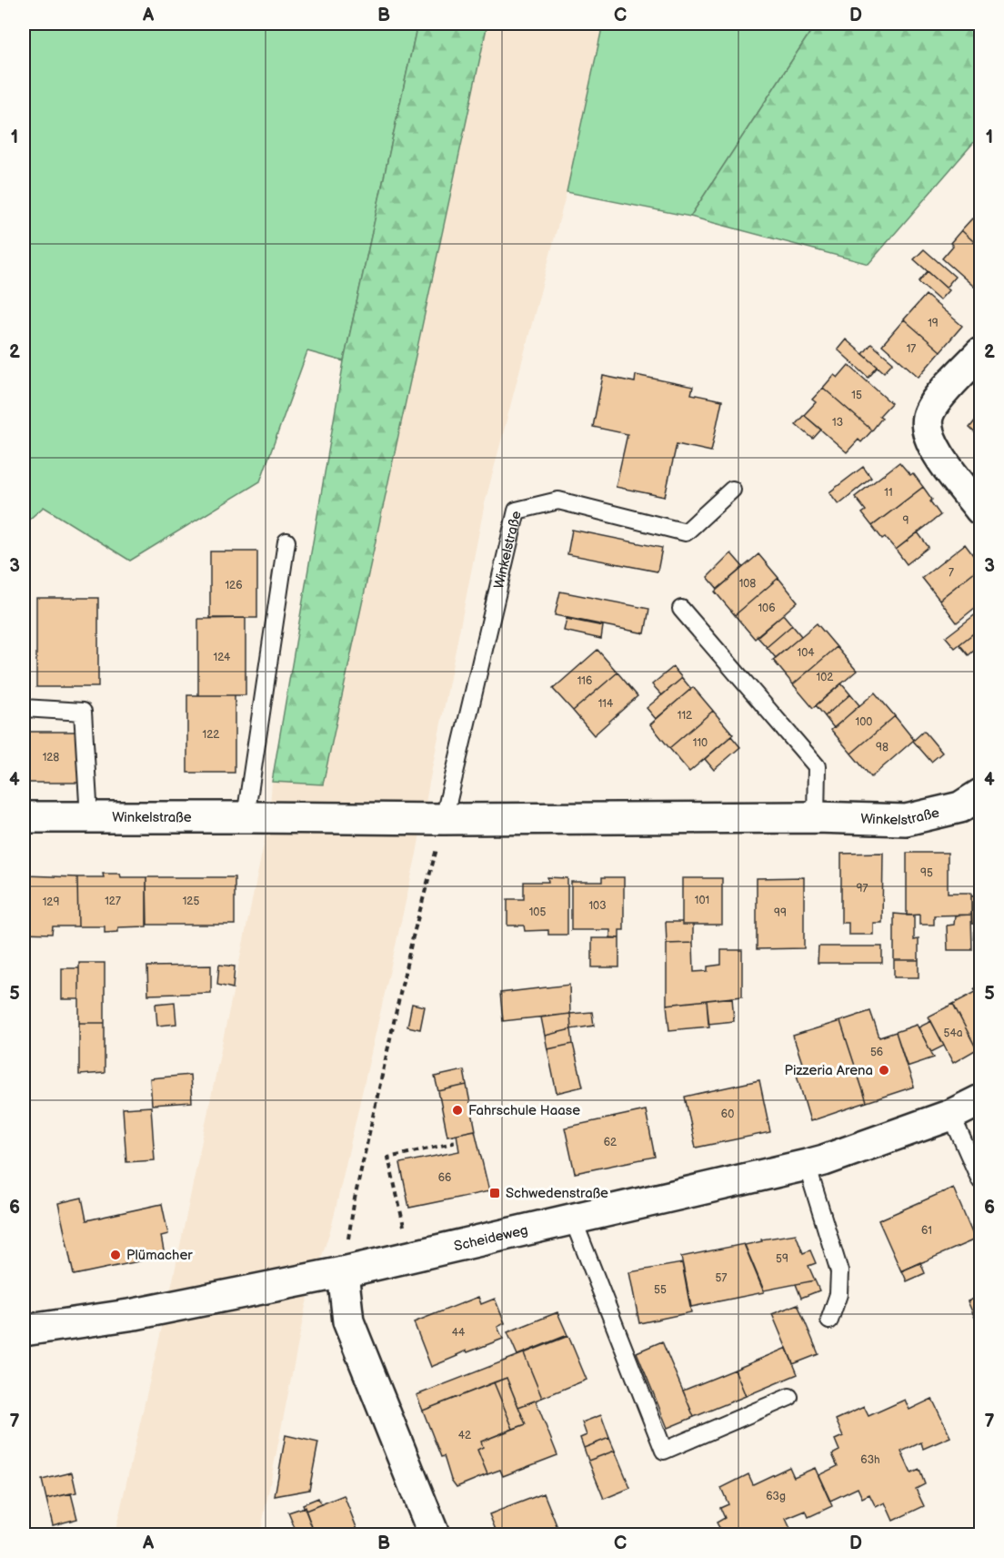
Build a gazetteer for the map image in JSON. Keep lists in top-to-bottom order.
{
  "streets": {
    "street": ["Winkelstraße", "Scheideweg"]
  },
  "places": {
    "other": ["Pizzeria Arena", "Fahrschule Haase", "Plümacher"],
    "transit": ["Schwedenstraße"]
  },
  "house_numbers": [
    "19",
    "17",
    "15",
    "13",
    "11",
    "9",
    "7",
    "108",
    "126",
    "106",
    "104",
    "124",
    "102",
    "116",
    "114",
    "112",
    "100",
    "122",
    "110",
    "98",
    "128",
    "95",
    "97",
    "101",
    "127",
    "125",
    "129",
    "103",
    "105",
    "99",
    "54a",
    "56",
    "60",
    "62",
    "66",
    "61",
    "59",
    "57",
    "55",
    "44",
    "42",
    "63h",
    "63g"
  ],
  "grid": {
    "columns": [
      "A",
      "B",
      "C",
      "D"
    ],
    "rows": [
      "1",
      "2",
      "3",
      "4",
      "5",
      "6",
      "7"
    ]
  }
}
